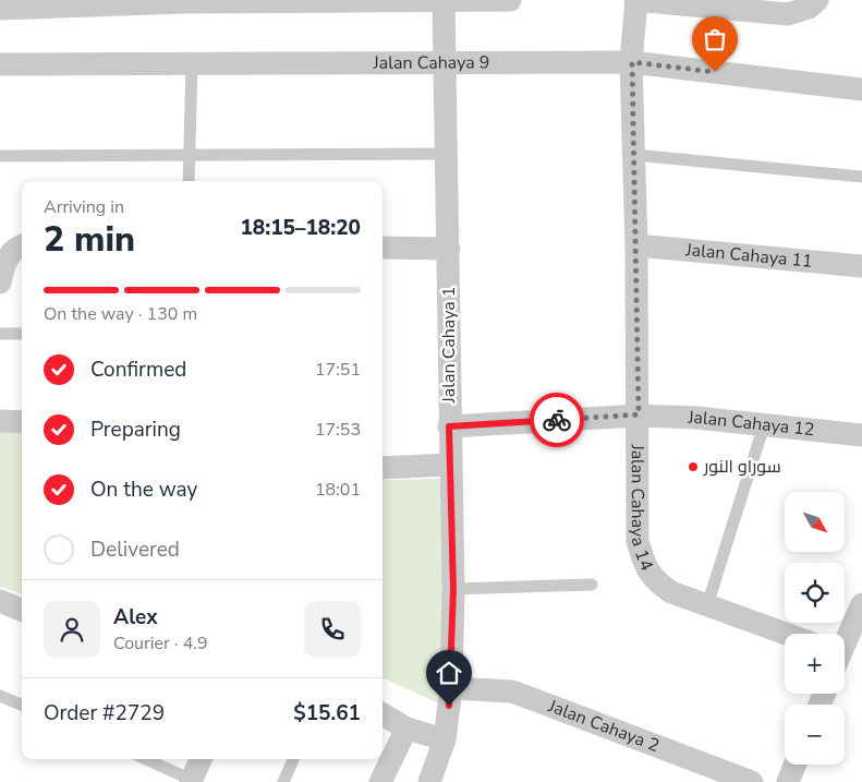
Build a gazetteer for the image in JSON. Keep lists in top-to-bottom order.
{
  "streets": {
    "street": [
      "Jalan Cahaya 9",
      "Jalan Cahaya 11",
      "Jalan Cahaya 1",
      "Jalan Cahaya 12",
      "Jalan Cahaya 14",
      "Jalan Cahaya 2"
    ]
  },
  "crossings": [
    ["Jalan Cahaya 9", "Jalan Cahaya 1"],
    ["Jalan Cahaya 9", "Jalan Cahaya 14"],
    ["Jalan Cahaya 11", "Jalan Cahaya 14"],
    ["Jalan Cahaya 1", "Jalan Cahaya 12"],
    ["Jalan Cahaya 1", "Jalan Cahaya 2"],
    ["Jalan Cahaya 12", "Jalan Cahaya 14"]
  ],
  "places": ["سوراو النور"],
  "north": "bottom right",
  "page": {
    "heading": ["2 min", "Arriving in", "18:15–18:20"],
    "panel": [
      "Alex",
      "Courier · 4.9",
      "Order #2729",
      "$15.61"
    ],
    "bar": "On the way · 130 m",
    "list": [
      ["Confirmed", "17:51"],
      ["Preparing", "17:53"],
      ["On the way", "18:01"],
      "Delivered"
    ],
    "map_buttons": ["+", "−"]
  }
}
